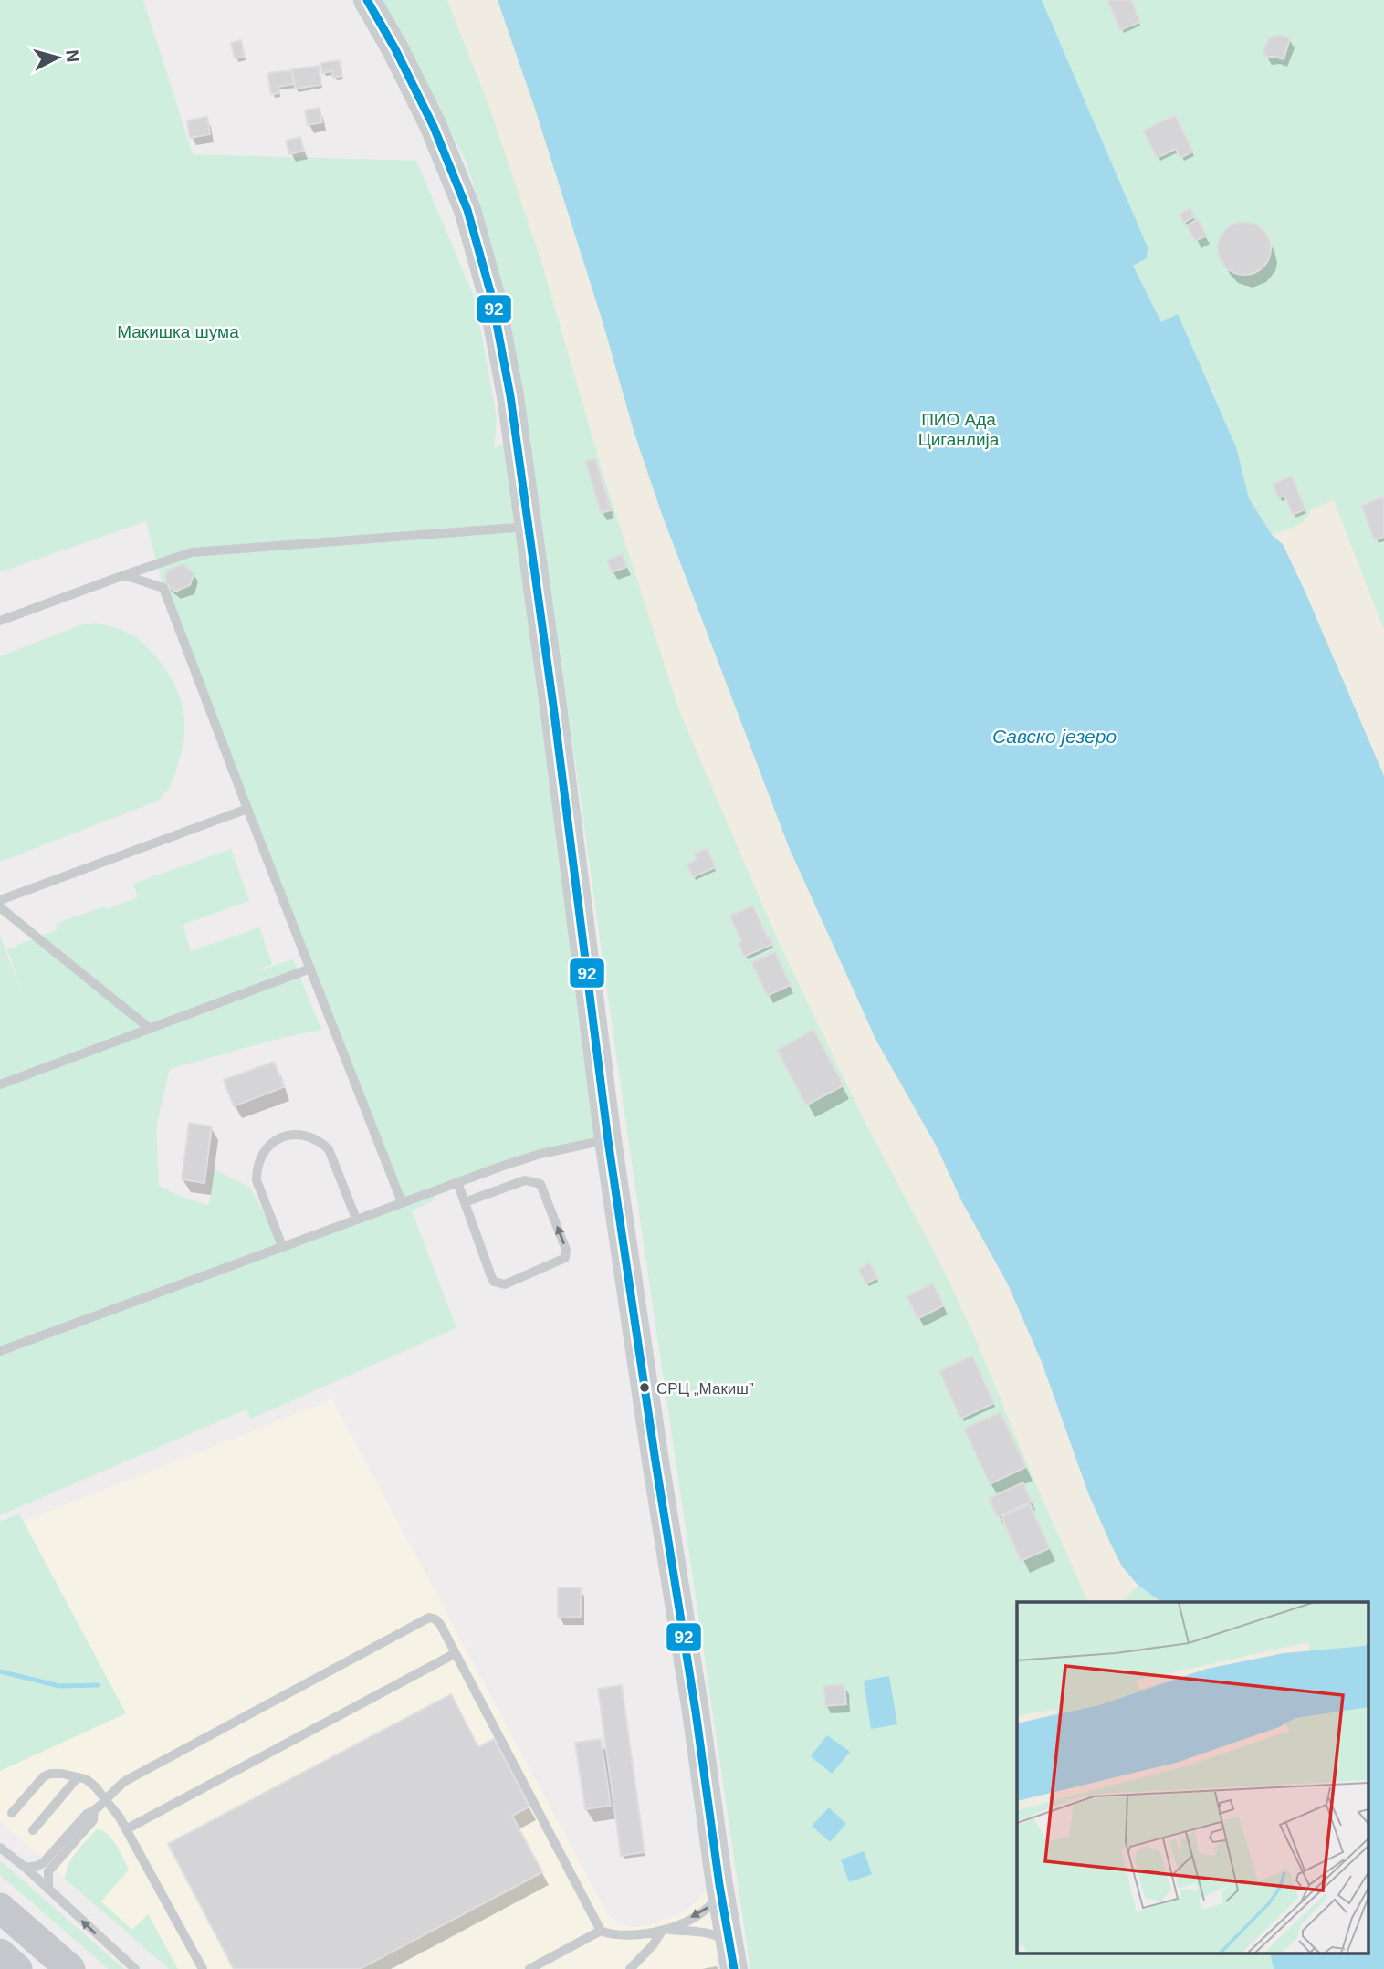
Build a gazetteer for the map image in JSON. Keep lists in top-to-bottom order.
{
  "water": ["Савско језеро"],
  "parks": ["Макишка шума", "ПИО Ада Циганлија"],
  "places": ["СРЦ „Макиш”"],
  "lines": ["transit line 92"],
  "north": "right"
}
